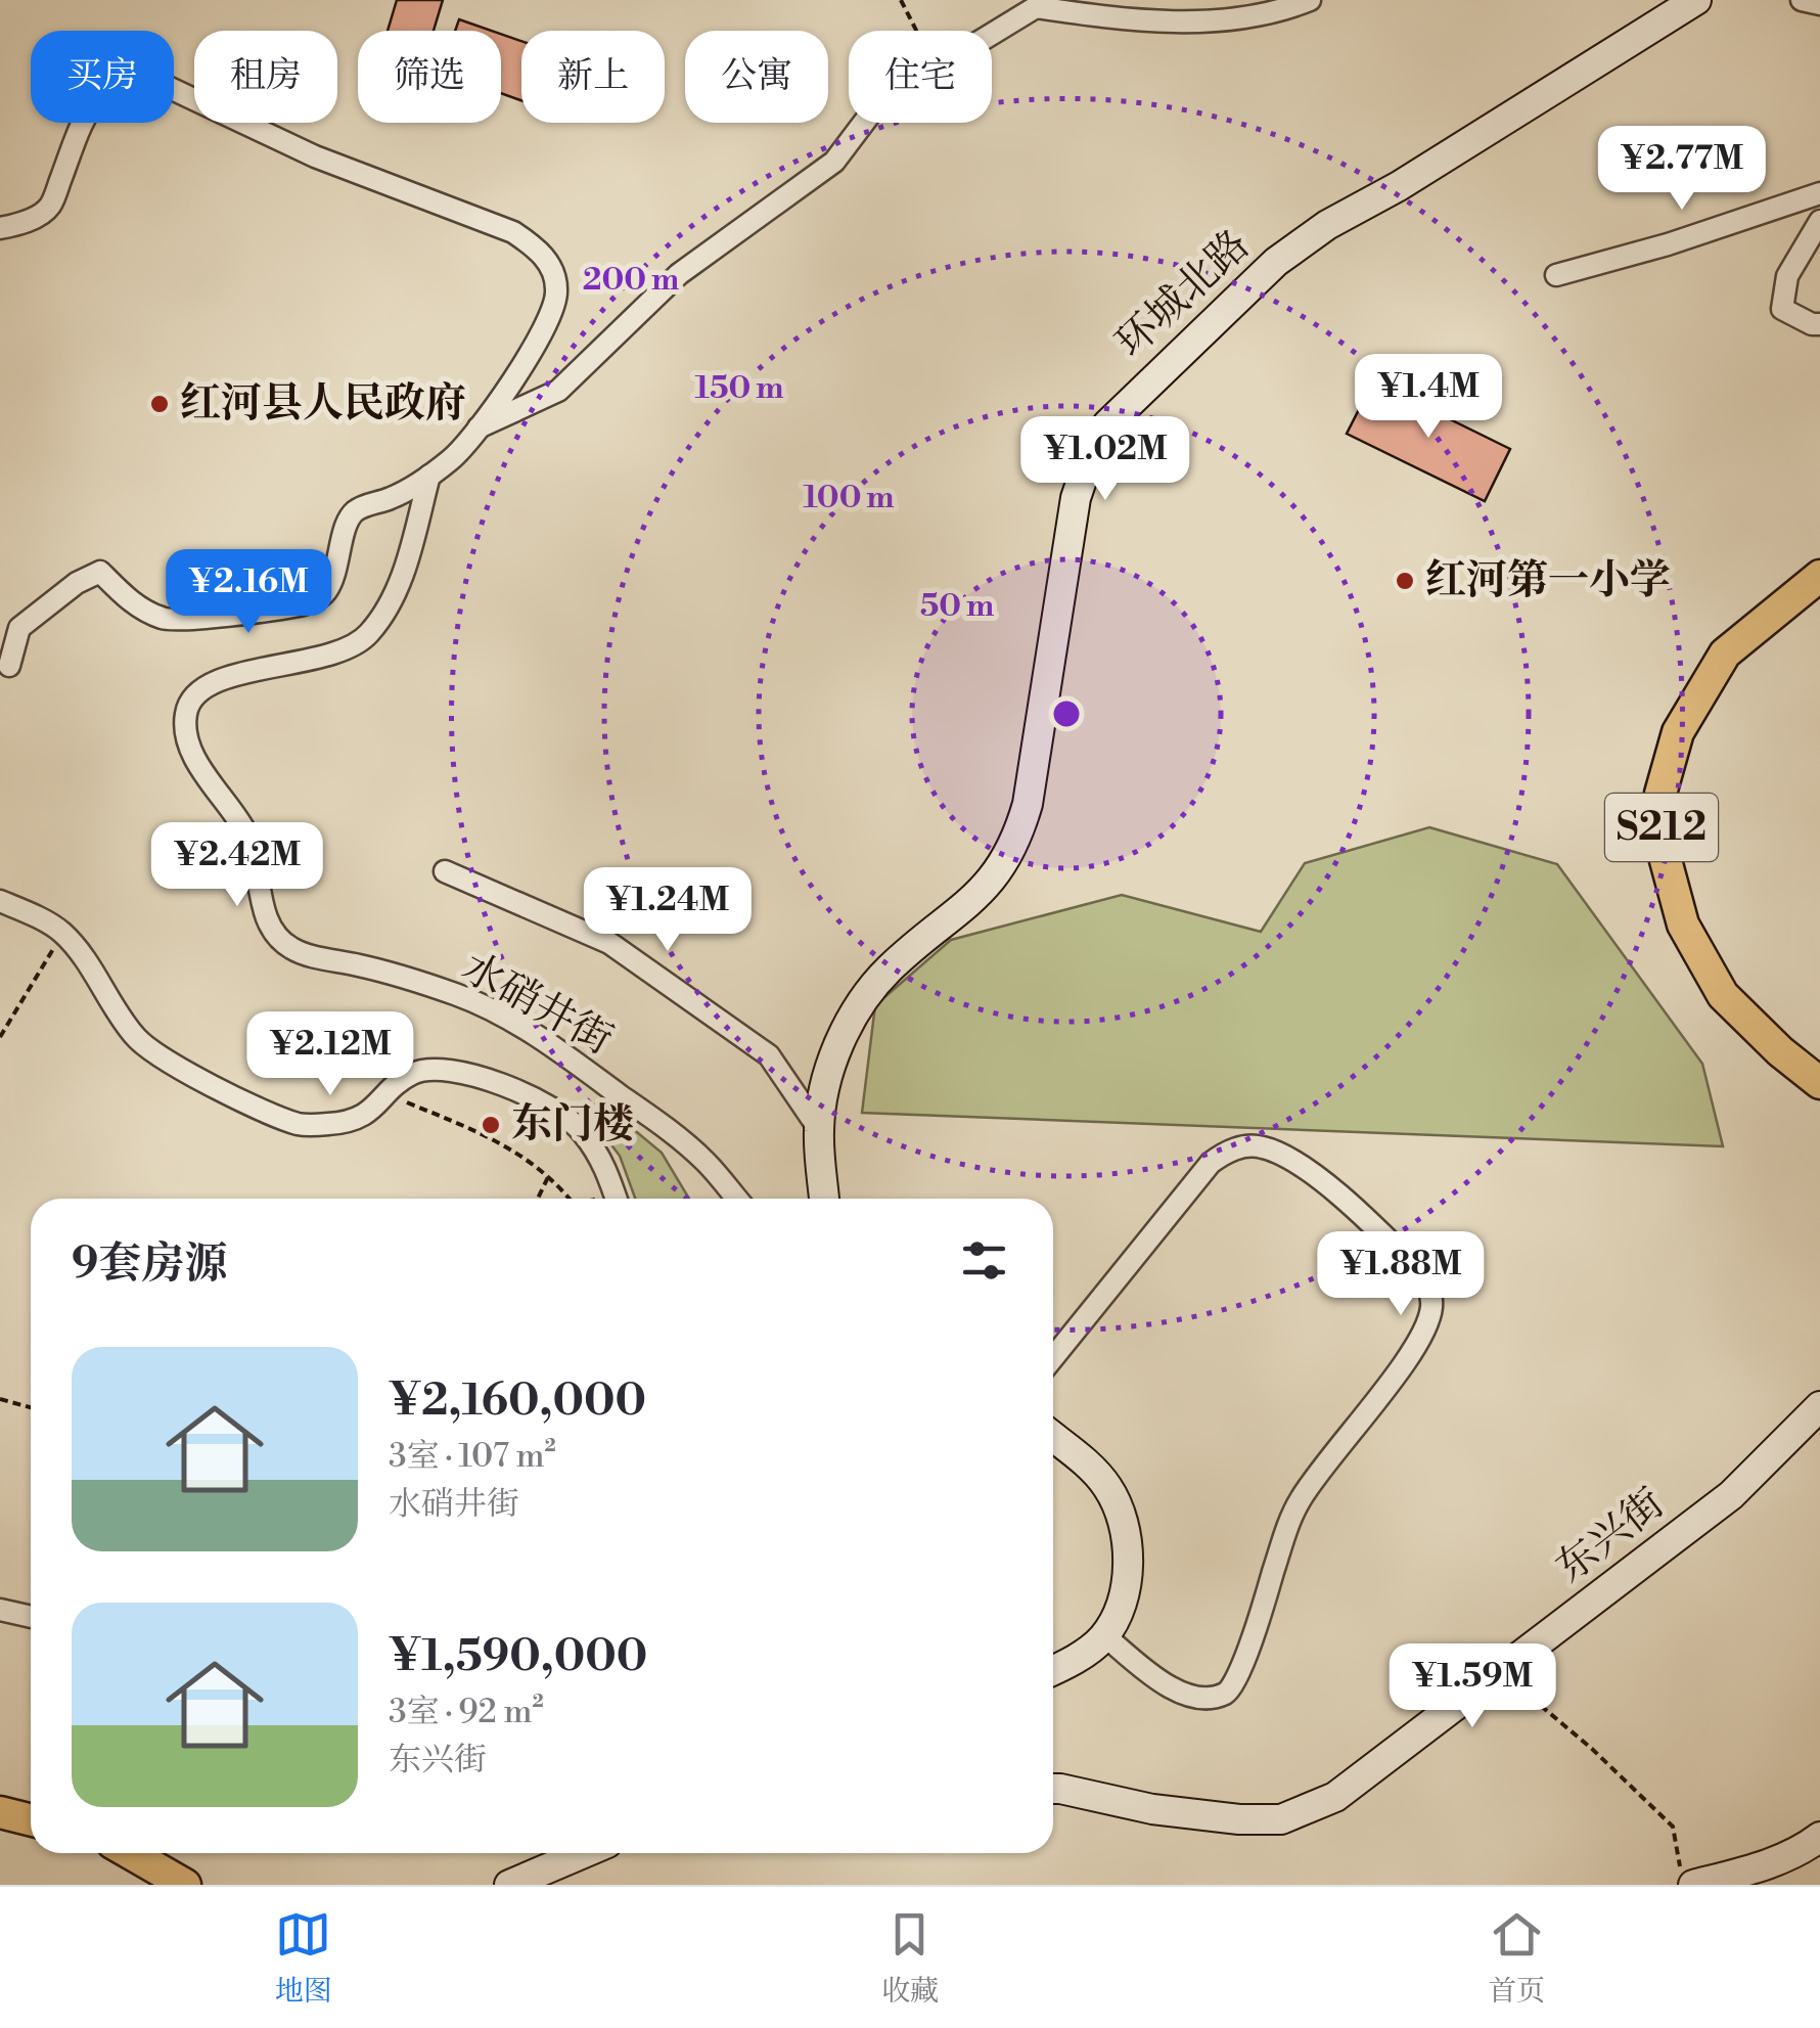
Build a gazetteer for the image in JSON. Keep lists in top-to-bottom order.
{
  "streets": {
    "main road": ["S212"],
    "street": ["环城北路", "水硝井街", "东兴街"]
  },
  "places": ["红河县人民政府", "红河第一小学", "东门楼"],
  "page": {
    "chip": [
      "买房",
      "租房",
      "筛选",
      "新上",
      "公寓",
      "住宅"
    ],
    "price": [
      "¥2.77M",
      "¥1.4M",
      "¥1.02M",
      "¥2.16M",
      "¥2.42M",
      "¥1.24M",
      "¥2.12M",
      "¥1.88M",
      "¥1.59M"
    ],
    "heading": "9套房源",
    "list": [
      {
        "name": "¥2,160,000",
        "note": "3室 · 107 m² · 水硝井街"
      },
      {
        "name": "¥1,590,000",
        "note": "3室 · 92 m² · 东兴街"
      }
    ],
    "tabs": ["地图", "收藏", "首页"]
  },
  "rings": [
    "200 m",
    "150 m",
    "100 m",
    "50 m"
  ]
}
